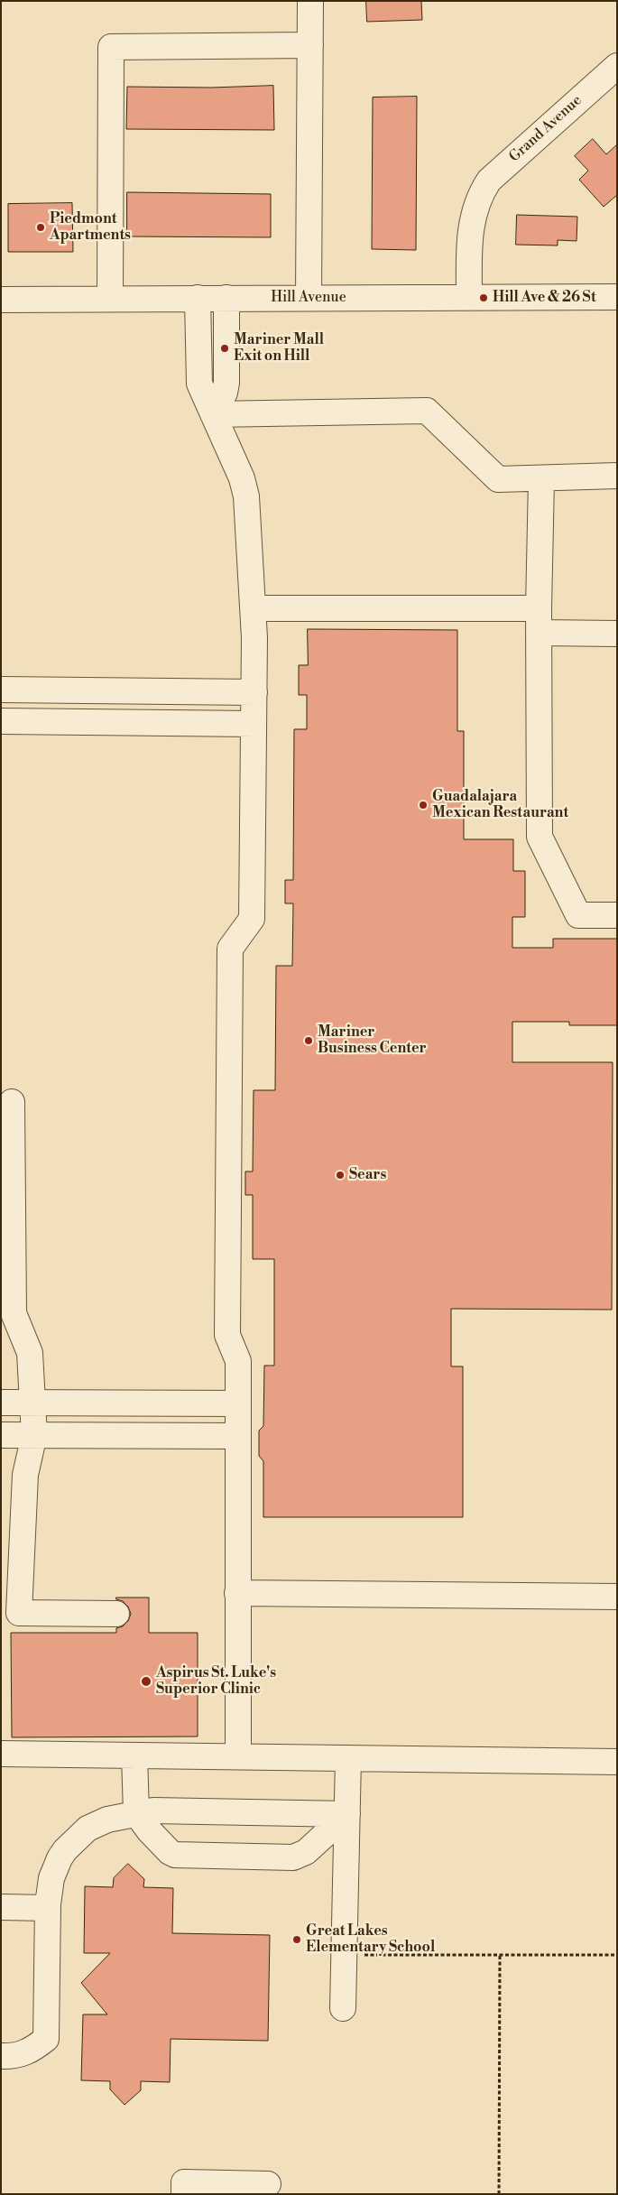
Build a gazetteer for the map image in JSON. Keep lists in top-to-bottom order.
{
  "streets": {
    "street": ["Grand Avenue", "Hill Avenue"]
  },
  "crossings": [
    ["Grand Avenue", "Hill Avenue"]
  ],
  "places": [
    "Piedmont Apartments",
    "Hill Ave & 26 St",
    "Mariner Mall Exit on Hill",
    "Guadalajara Mexican Restaurant",
    "Mariner Business Center",
    "Sears",
    "Aspirus St. Luke's Superior Clinic",
    "Great Lakes Elementary School"
  ]
}
